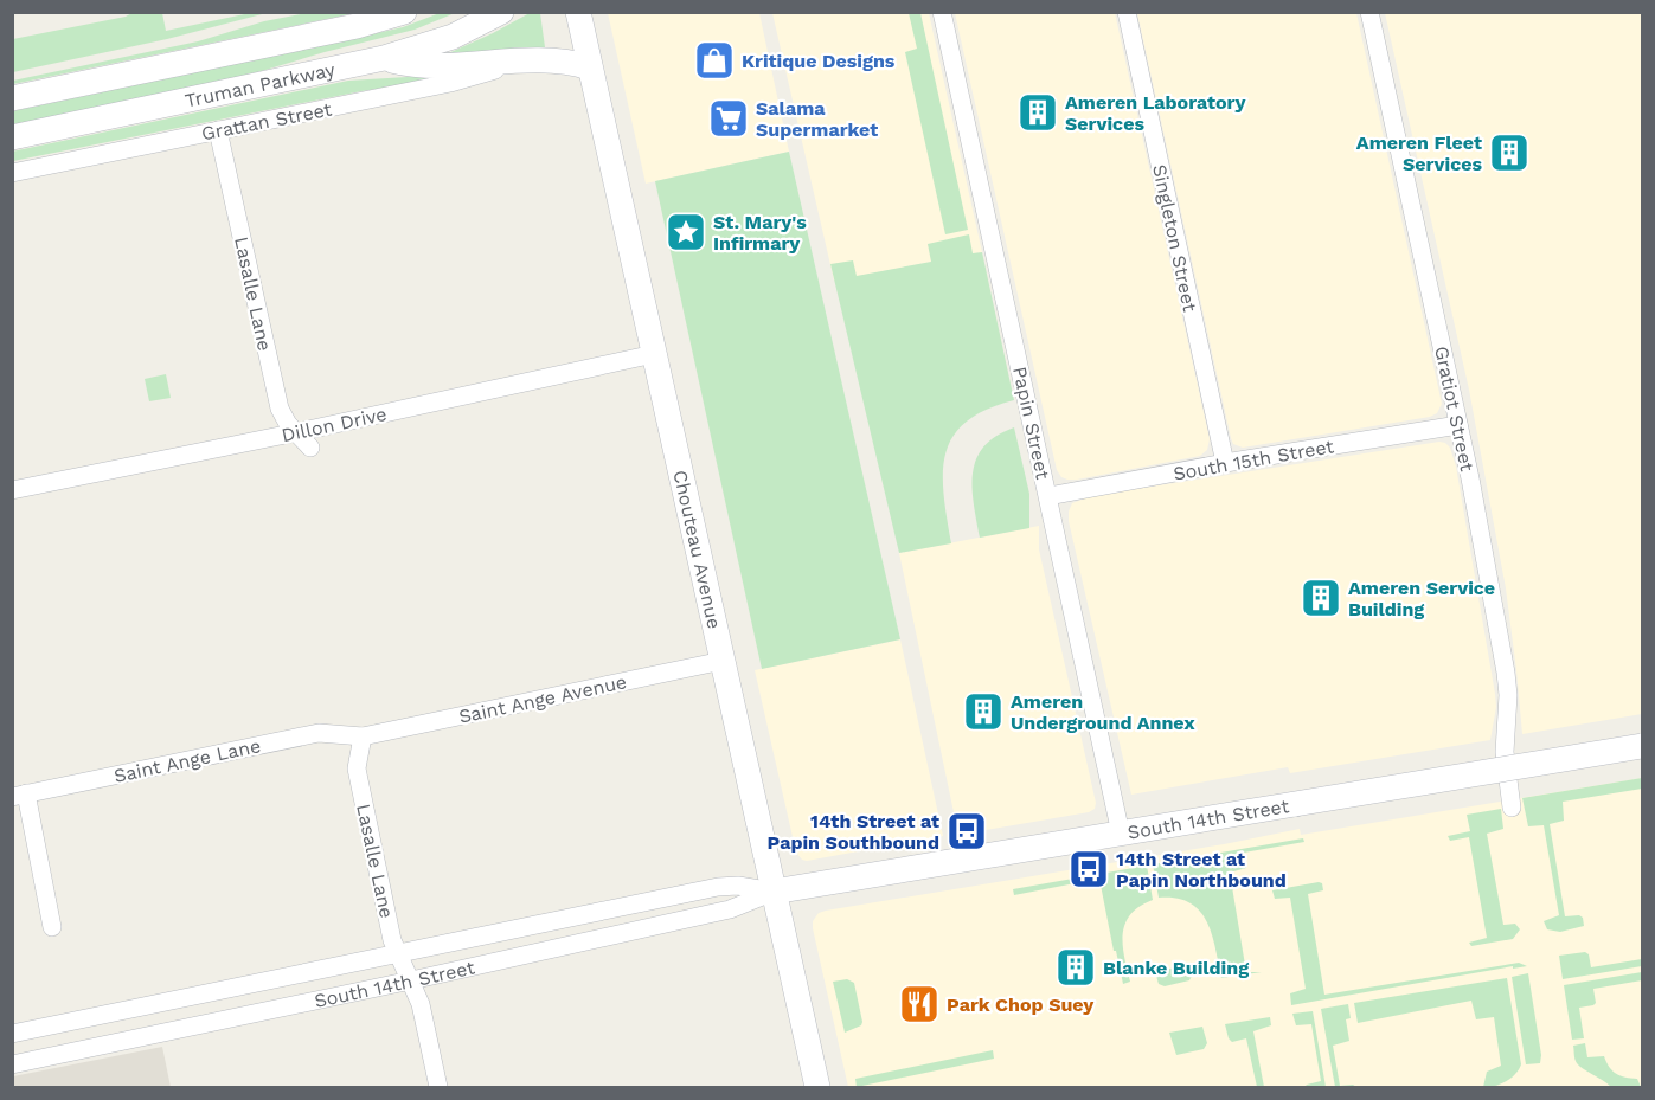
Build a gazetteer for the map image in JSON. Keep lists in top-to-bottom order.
{
  "streets": {
    "main road": ["Truman Parkway", "Chouteau Avenue", "South 14th Street"],
    "street": [
      "Grattan Street",
      "Singleton Street",
      "Lasalle Lane",
      "Gratiot Street",
      "Papin Street",
      "Dillon Drive",
      "South 15th Street",
      "Saint Ange Avenue",
      "Saint Ange Lane"
    ]
  },
  "crossings": [
    ["Grattan Street", "Lasalle Lane"],
    ["Singleton Street", "South 15th Street"],
    ["Lasalle Lane", "Dillon Drive"],
    ["Lasalle Lane", "Saint Ange Avenue"],
    ["Lasalle Lane", "Saint Ange Lane"],
    ["Lasalle Lane", "South 14th Street"],
    ["Gratiot Street", "South 15th Street"],
    ["Papin Street", "South 15th Street"],
    ["Papin Street", "South 14th Street"],
    ["Dillon Drive", "Chouteau Avenue"],
    ["Chouteau Avenue", "Saint Ange Avenue"],
    ["Chouteau Avenue", "South 14th Street"],
    ["Saint Ange Avenue", "Saint Ange Lane"]
  ],
  "places": {
    "shop": ["Kritique Designs"],
    "building": [
      "Ameren Laboratory Services",
      "Ameren Fleet Services",
      "Ameren Service Building",
      "Ameren Underground Annex",
      "Blanke Building"
    ],
    "supermarket": ["Salama Supermarket"],
    "place": ["St. Mary's Infirmary"],
    "bus stop": ["14th Street at Papin Southbound", "14th Street at Papin Northbound"],
    "restaurant": ["Park Chop Suey"]
  }
}
